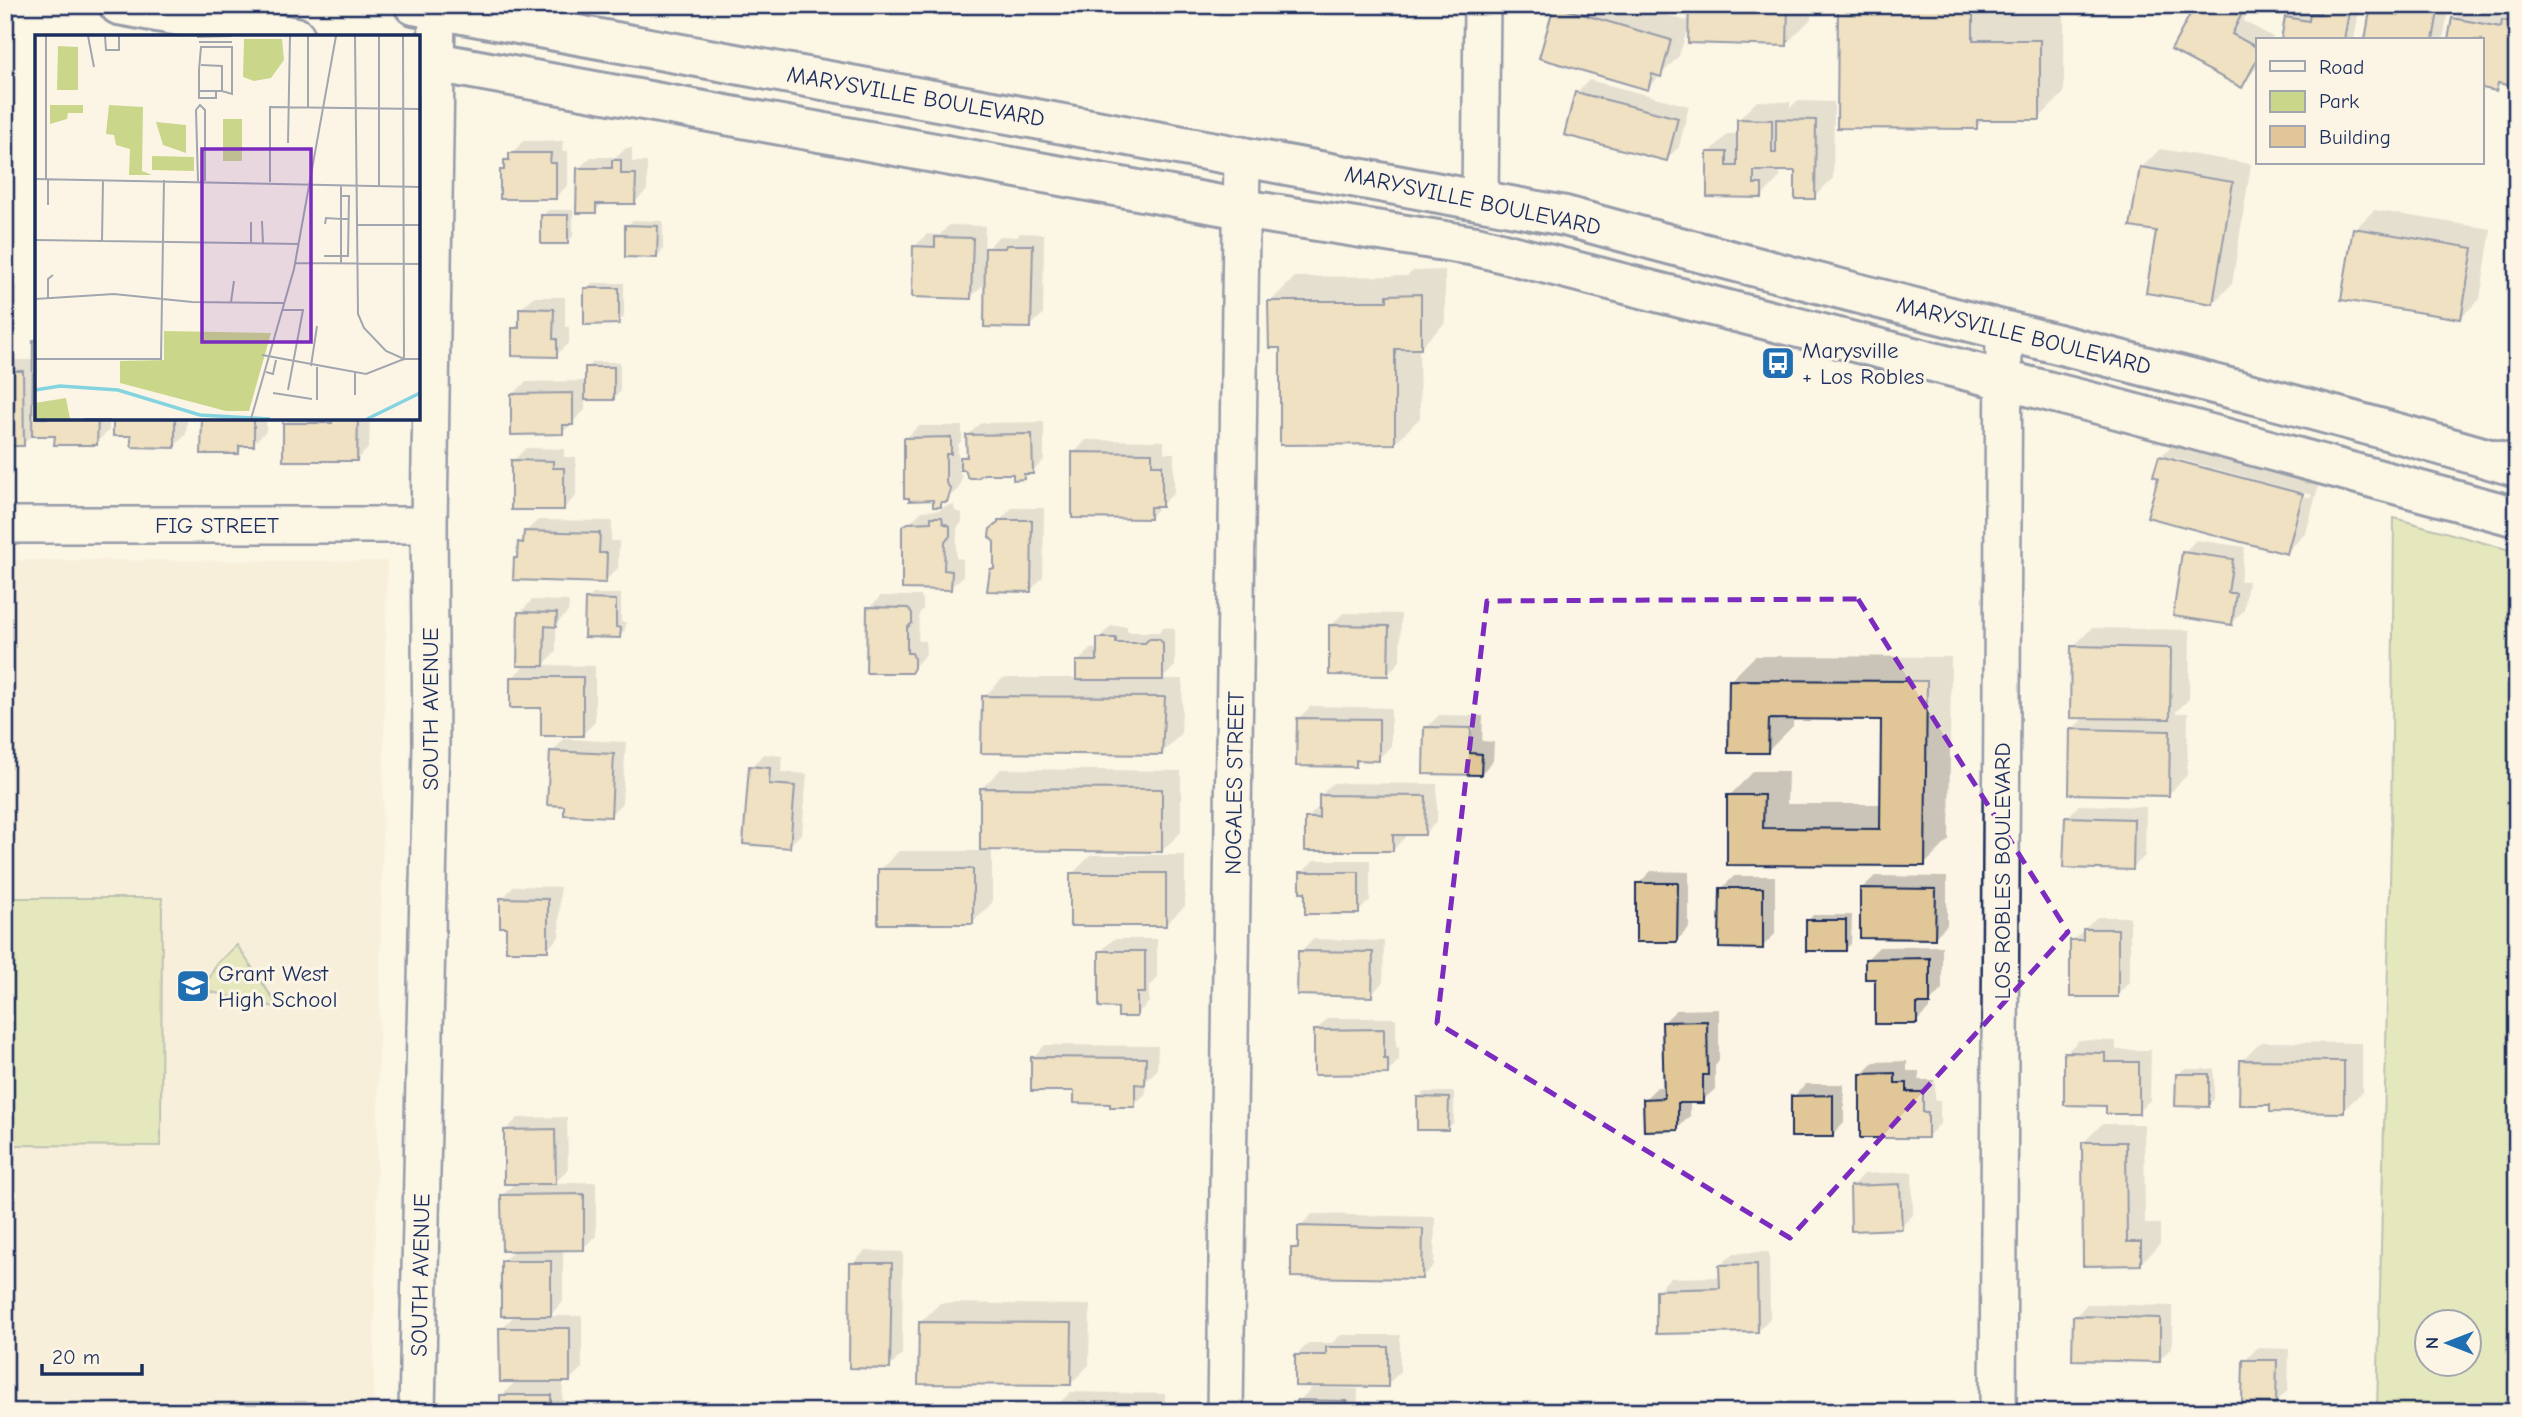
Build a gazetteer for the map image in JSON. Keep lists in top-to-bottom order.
{
  "streets": {
    "main road": ["MARYSVILLE BOULEVARD"],
    "street": [
      "FIG STREET",
      "SOUTH AVENUE",
      "NOGALES STREET",
      "LOS ROBLES BOULEVARD"
    ]
  },
  "crossings": [
    ["MARYSVILLE BOULEVARD", "SOUTH AVENUE"],
    ["MARYSVILLE BOULEVARD", "NOGALES STREET"],
    ["MARYSVILLE BOULEVARD", "LOS ROBLES BOULEVARD"],
    ["FIG STREET", "SOUTH AVENUE"]
  ],
  "places": {
    "bus stop": ["Marysville + Los Robles"],
    "school or university": ["Grant West High School"]
  },
  "legend": ["Road", "Park", "Building"],
  "scale_bar": "20 m",
  "north": "left"
}
